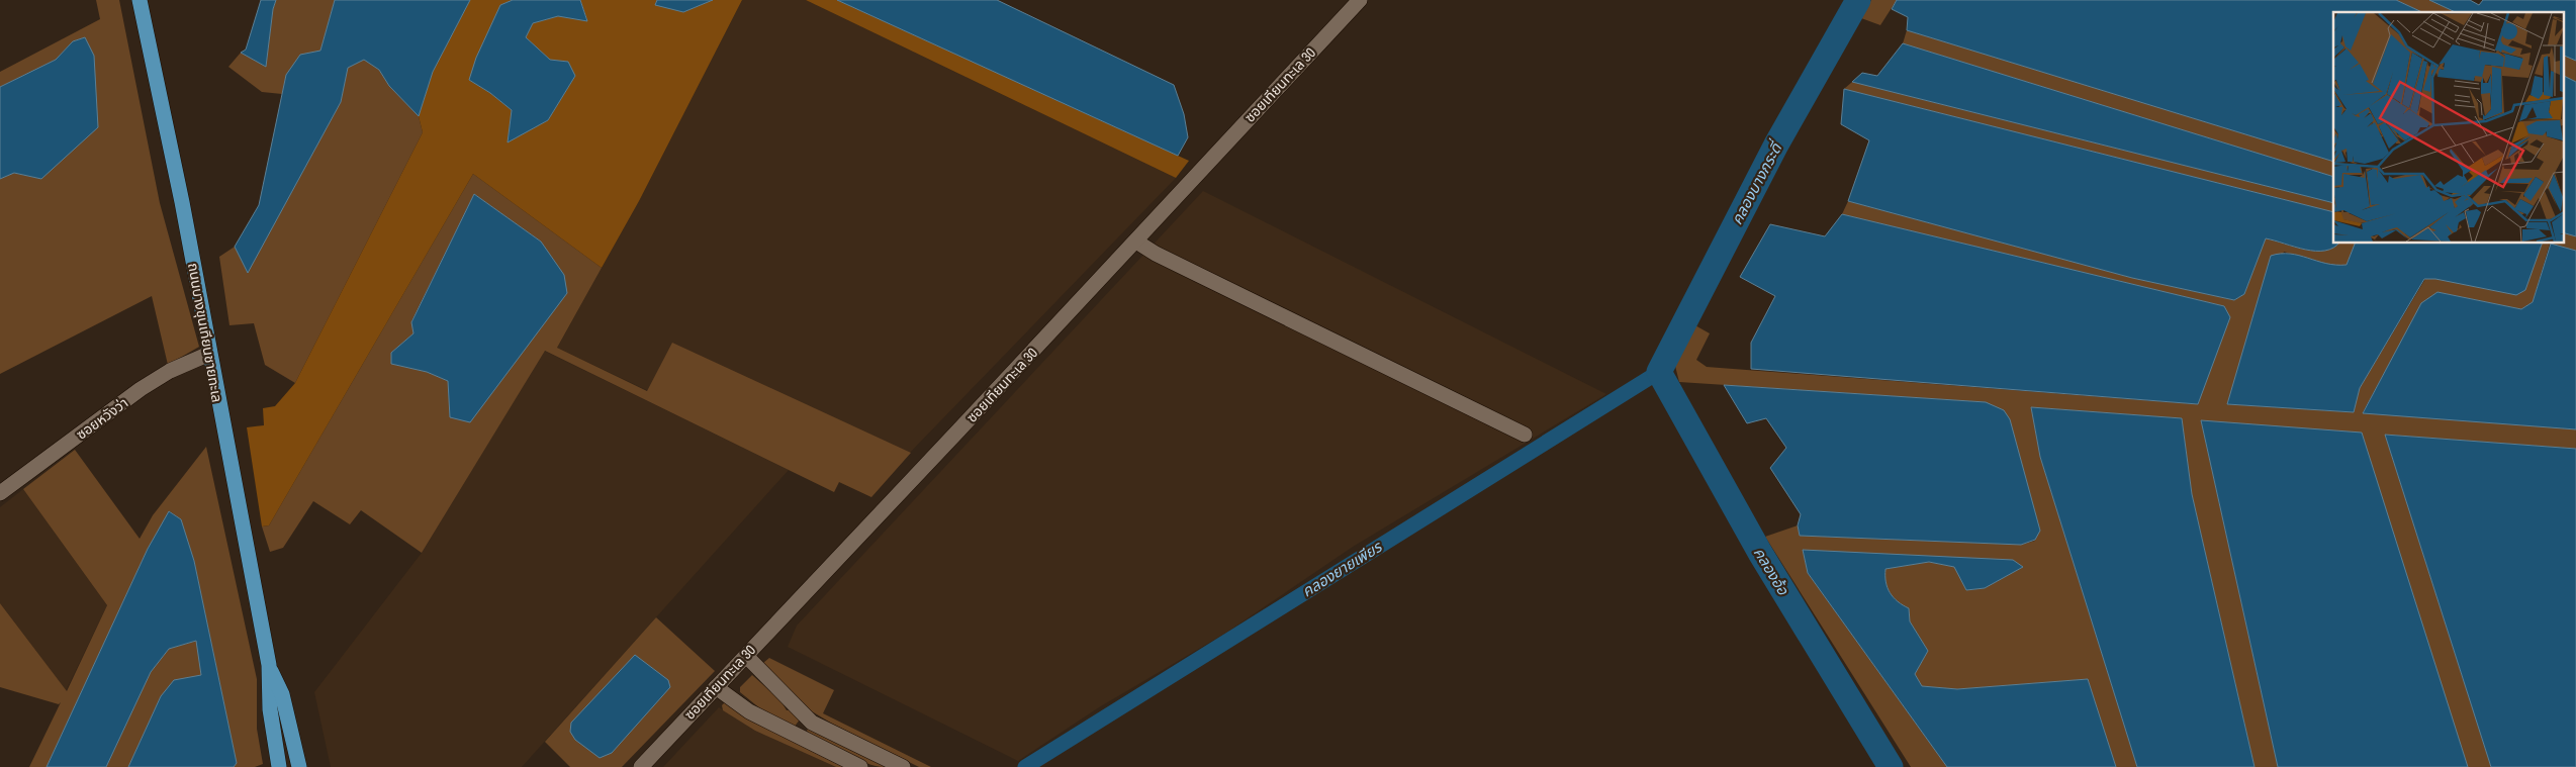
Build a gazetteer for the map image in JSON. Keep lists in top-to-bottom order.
{
  "streets": {
    "main road": ["ถนนบางขุนเทียนชายทะเล"],
    "street": ["ซอยเทียนทะเล 30", "ซอยหวังว่า"]
  },
  "crossings": [
    ["ถนนบางขุนเทียนชายทะเล", "ซอยหวังว่า"]
  ],
  "water": ["คลองบางกระดี่", "คลองยายเพียร", "คลองอ้อ"]
}
